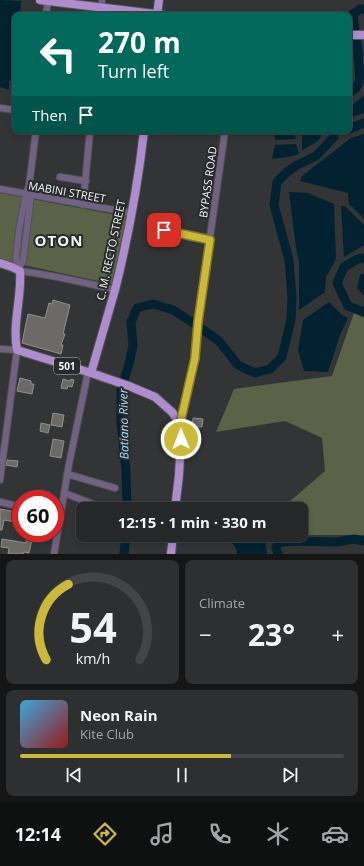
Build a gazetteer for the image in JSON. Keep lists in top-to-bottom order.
{
  "streets": {
    "main road": ["C. M. RECTO STREET", "501"],
    "street": ["BYPASS ROAD", "MABINI STREET"]
  },
  "crossings": [
    ["BYPASS ROAD", "501"],
    ["MABINI STREET", "C. M. RECTO STREET"],
    ["C. M. RECTO STREET", "501"]
  ],
  "districts": ["OTON"],
  "water": ["Batiano River"],
  "page": {
    "turn": ["270 m", "Turn left"],
    "then": "Then",
    "limit": "60",
    "trip": "12:15 · 1 min · 330 m",
    "tile": "Climate",
    "heat": ["−", "23°", "+"],
    "song": ["Neon Rain", "Kite Club"],
    "tabs": "12:14",
    "gauge": ["54", "km/h"]
  }
}
